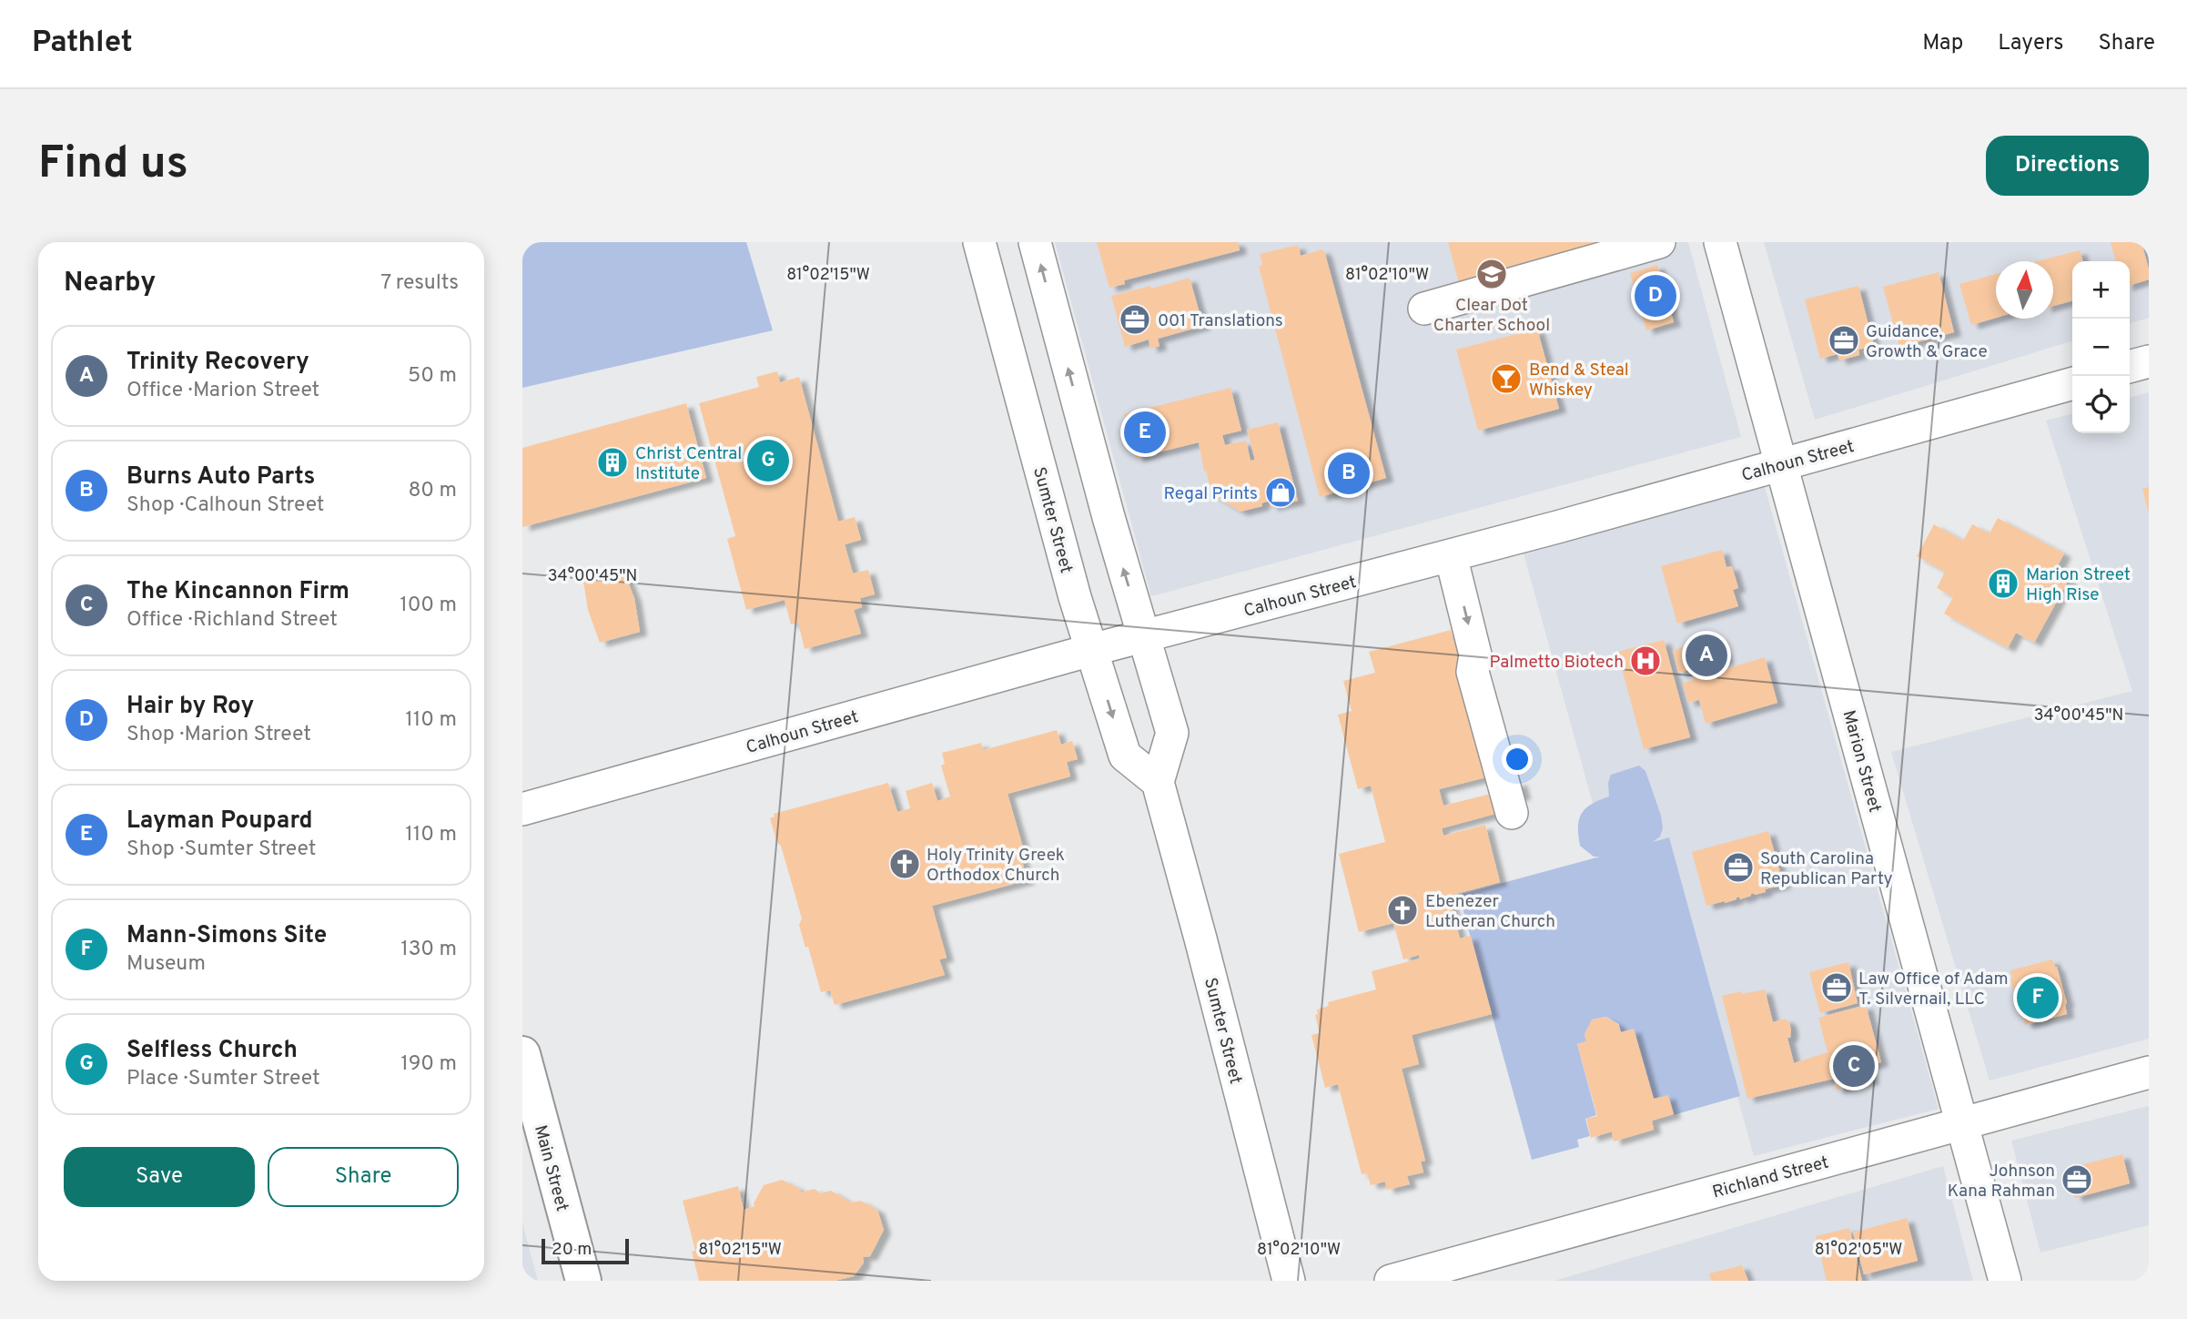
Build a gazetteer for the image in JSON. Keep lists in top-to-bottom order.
{
  "streets": {
    "main road": ["Main Street"],
    "street": [
      "Calhoun Street",
      "Sumter Street",
      "Marion Street",
      "Richland Street"
    ]
  },
  "crossings": [
    ["Calhoun Street", "Sumter Street"],
    ["Calhoun Street", "Marion Street"],
    ["Marion Street", "Richland Street"]
  ],
  "places": {
    "school or university": ["Clear Dot Charter School"],
    "office": [
      "001 Translations",
      "Guidance, Growth & Grace",
      "South Carolina Republican Party",
      "Law Office of Adam T. Silvernail, LLC",
      "Johnson Kana Rahman"
    ],
    "bar": ["Bend & Steal Whiskey"],
    "building": ["Christ Central Institute", "Marion Street High Rise"],
    "shop": ["Regal Prints"],
    "hospital": ["Palmetto Biotech"],
    "church": ["Holy Trinity Greek Orthodox Church", "Ebenezer Lutheran Church"]
  },
  "scale_bar": "20 m",
  "north": "top",
  "page": {
    "header": "Pathlet",
    "nav": ["Map", "Layers", "Share"],
    "buttons": [
      "Directions",
      ["Save", "Share"]
    ],
    "title": "Find us",
    "heading": ["Nearby", "7 results"],
    "map_buttons": ["+", "−"],
    "pins": [
      "D",
      "E",
      "G",
      "B",
      "A",
      "F",
      "C"
    ],
    "list": [
      {
        "mark": "A",
        "name": "Trinity Recovery",
        "note": "Office · Marion Street",
        "value": "50 m"
      },
      {
        "mark": "B",
        "name": "Burns Auto Parts",
        "note": "Shop · Calhoun Street",
        "value": "80 m"
      },
      {
        "mark": "C",
        "name": "The Kincannon Firm",
        "note": "Office · Richland Street",
        "value": "100 m"
      },
      {
        "mark": "D",
        "name": "Hair by Roy",
        "note": "Shop · Marion Street",
        "value": "110 m"
      },
      {
        "mark": "E",
        "name": "Layman Poupard",
        "note": "Shop · Sumter Street",
        "value": "110 m"
      },
      {
        "mark": "F",
        "name": "Mann-Simons Site",
        "note": "Museum",
        "value": "130 m"
      },
      {
        "mark": "G",
        "name": "Selfless Church",
        "note": "Place · Sumter Street",
        "value": "190 m"
      }
    ],
    "scale": "20 m"
  },
  "coordinates": [
    "81°02'15\"W",
    "81°02'10\"W",
    "34°00'45\"N",
    "81°02'05\"W"
  ]
}
